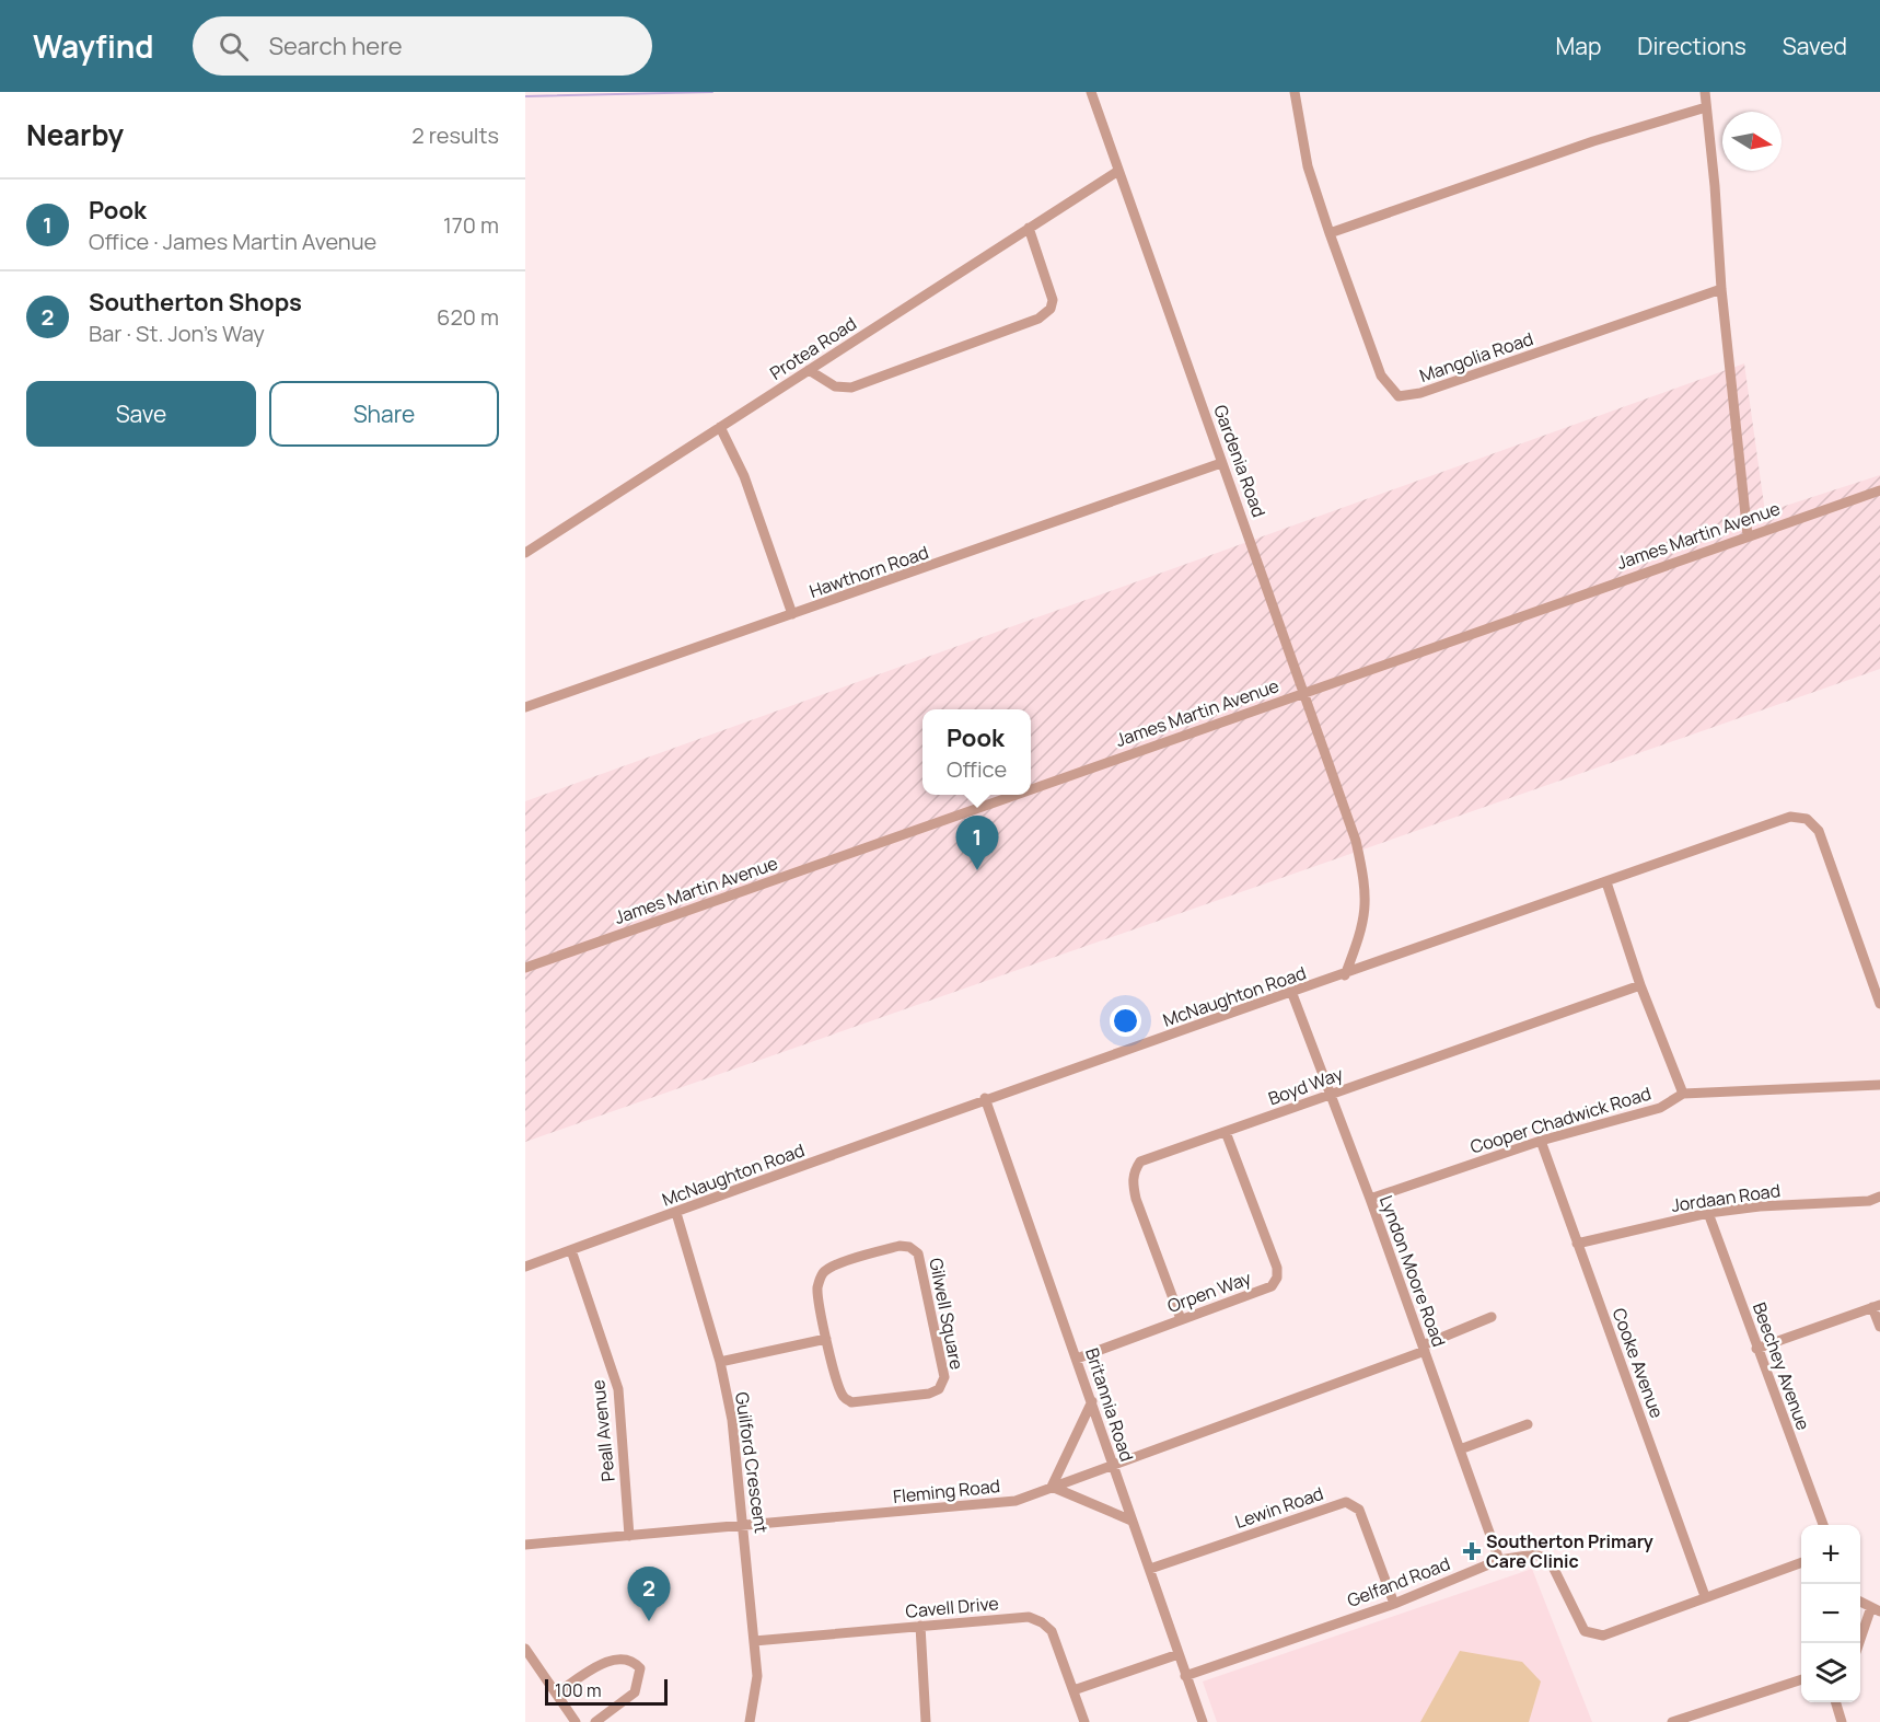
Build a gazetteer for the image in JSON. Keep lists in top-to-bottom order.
{
  "streets": {
    "street": [
      "Protea Road",
      "Mangolia Road",
      "Gardenia Road",
      "James Martin Avenue",
      "Hawthorn Road",
      "McNaughton Road",
      "Boyd Way",
      "Cooper Chadwick Road",
      "Jordaan Road",
      "Lyndon Moore Road",
      "Orpen Way",
      "Gilwell Square",
      "Cooke Avenue",
      "Beechey Avenue",
      "Britannia Road",
      "Peall Avenue",
      "Guilford Crescent",
      "Fleming Road",
      "Lewin Road",
      "Gelfand Road",
      "Cavell Drive"
    ]
  },
  "crossings": [
    ["Protea Road", "Gardenia Road"],
    ["Gardenia Road", "James Martin Avenue"],
    ["Gardenia Road", "Hawthorn Road"],
    ["Gardenia Road", "McNaughton Road"],
    ["McNaughton Road", "Lyndon Moore Road"],
    ["McNaughton Road", "Britannia Road"],
    ["McNaughton Road", "Peall Avenue"],
    ["McNaughton Road", "Guilford Crescent"],
    ["Boyd Way", "Lyndon Moore Road"],
    ["Boyd Way", "Orpen Way"],
    ["Cooper Chadwick Road", "Lyndon Moore Road"],
    ["Cooper Chadwick Road", "Cooke Avenue"],
    ["Jordaan Road", "Cooke Avenue"],
    ["Jordaan Road", "Beechey Avenue"],
    ["Lyndon Moore Road", "Fleming Road"],
    ["Lyndon Moore Road", "Gelfand Road"],
    ["Orpen Way", "Britannia Road"],
    ["Cooke Avenue", "Gelfand Road"],
    ["Britannia Road", "Fleming Road"],
    ["Britannia Road", "Lewin Road"],
    ["Britannia Road", "Gelfand Road"],
    ["Peall Avenue", "Fleming Road"],
    ["Guilford Crescent", "Fleming Road"],
    ["Guilford Crescent", "Cavell Drive"],
    ["Lewin Road", "Gelfand Road"]
  ],
  "places": {
    "health": ["Southerton Primary Care Clinic"]
  },
  "scale_bar": "100 m",
  "north": "right",
  "page": {
    "header": "Wayfind",
    "search": "Search here",
    "nav": ["Map", "Directions", "Saved"],
    "heading": ["Nearby", "2 results"],
    "list": [
      {
        "mark": "1",
        "name": "Pook",
        "note": "Office · James Martin Avenue",
        "value": "170 m"
      },
      {
        "mark": "2",
        "name": "Southerton Shops",
        "note": "Bar · St. Jon's Way",
        "value": "620 m"
      }
    ],
    "buttons": ["Save", "Share"],
    "popup": ["Pook", "Office"],
    "pins": ["1", "2"],
    "map_buttons": ["+", "−"],
    "scale": "100 m"
  }
}
